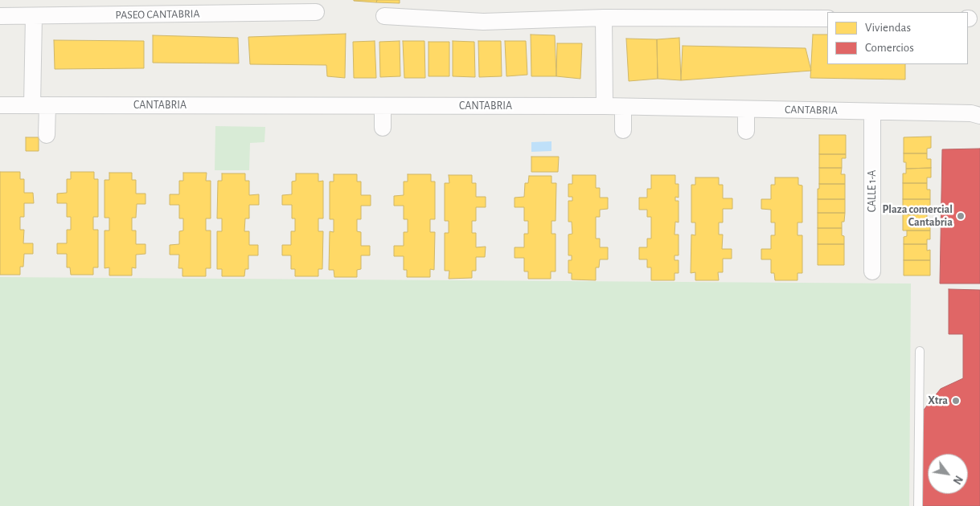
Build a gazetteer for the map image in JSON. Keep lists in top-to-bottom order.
{
  "streets": {
    "street": ["PASEO CANTABRIA", "CANTABRIA", "CALLE 1-A"]
  },
  "crossings": [
    ["CANTABRIA", "CALLE 1-A"]
  ],
  "places": ["Plaza comercial Cantabria", "Xtra"],
  "legend": ["Viviendas", "Comercios"],
  "north": "bottom right"
}
